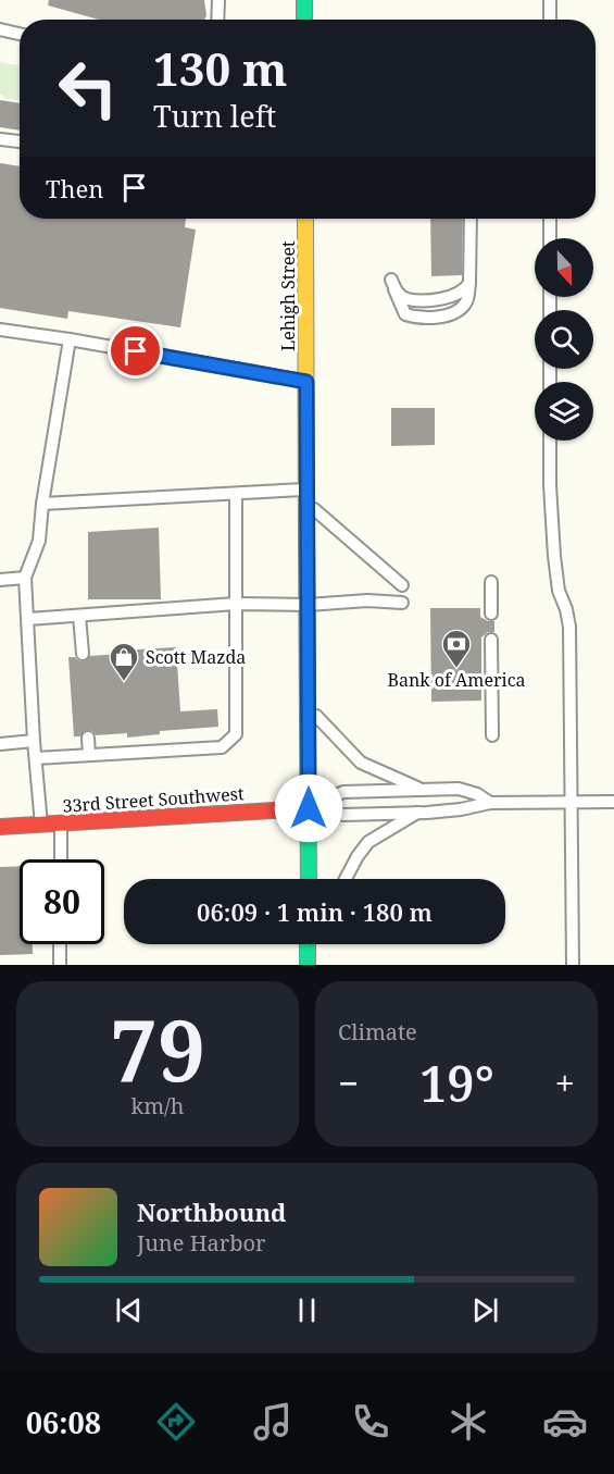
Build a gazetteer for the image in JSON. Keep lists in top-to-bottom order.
{
  "streets": {
    "main road": ["Lehigh Street", "33rd Street Southwest"]
  },
  "crossings": [
    ["Lehigh Street", "33rd Street Southwest"]
  ],
  "places": {
    "bank": ["Bank of America"],
    "shop": ["Scott Mazda"]
  },
  "north": "bottom",
  "page": {
    "turn": ["130 m", "Turn left"],
    "then": "Then",
    "limit": "80",
    "trip": "06:09 · 1 min · 180 m",
    "tile": [
      ["79", "km/h"],
      "Climate"
    ],
    "heat": ["−", "19°", "+"],
    "song": ["Northbound", "June Harbor"],
    "tabs": "06:08"
  }
}
